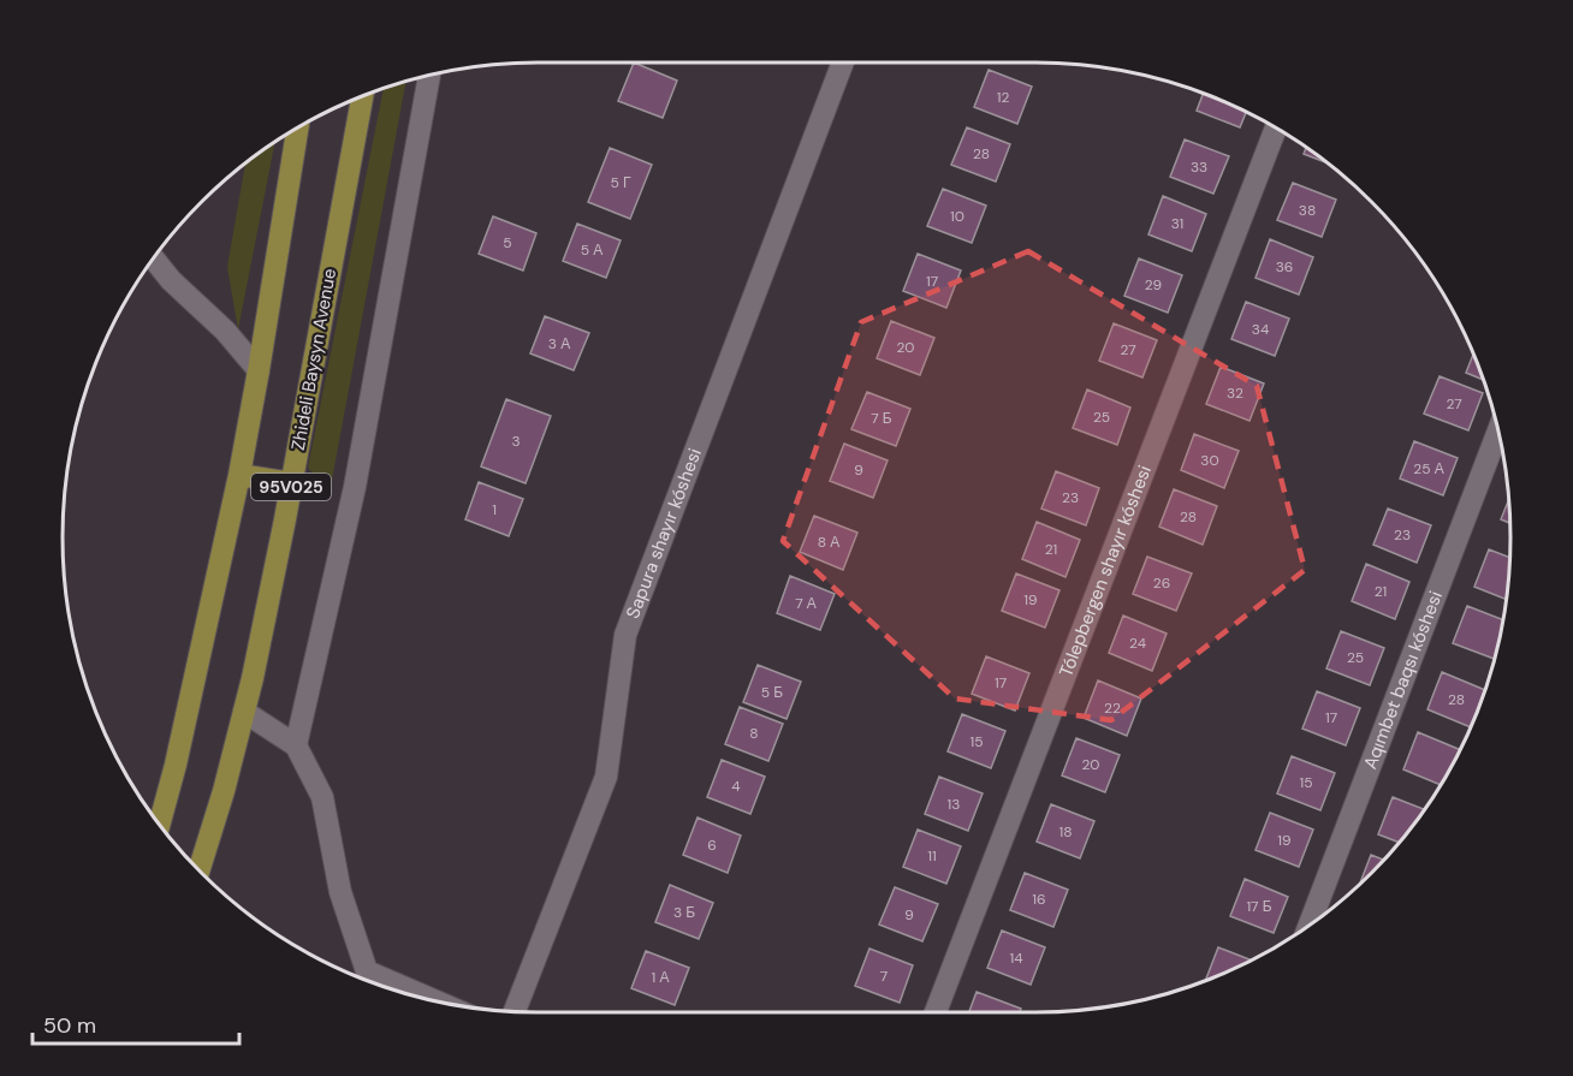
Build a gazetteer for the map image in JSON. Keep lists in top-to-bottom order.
{
  "streets": {
    "main road": ["Zhideli Baysyn Avenue", "95V025"],
    "street": ["Sapura shayır kóshesi", "Tólepbergen shayır kóshesi", "Aqımbet baqsı kóshesi"]
  },
  "house_numbers": [
    "12",
    "28",
    "33",
    "5 Г",
    "38",
    "10",
    "31",
    "5",
    "5 А",
    "36",
    "17",
    "29",
    "34",
    "3 А",
    "20",
    "27",
    "32",
    "27",
    "25",
    "7 Б",
    "3",
    "30",
    "25 А",
    "9",
    "23",
    "1",
    "28",
    "23",
    "8 А",
    "21",
    "26",
    "21",
    "19",
    "7 А",
    "24",
    "25",
    "17",
    "5 Б",
    "28",
    "22",
    "17",
    "8",
    "15",
    "20",
    "15",
    "4",
    "13",
    "18",
    "19",
    "6",
    "11",
    "16",
    "17 Б",
    "3 Б",
    "9",
    "14",
    "7",
    "1 А"
  ],
  "scale_bar": "50 m"
}
